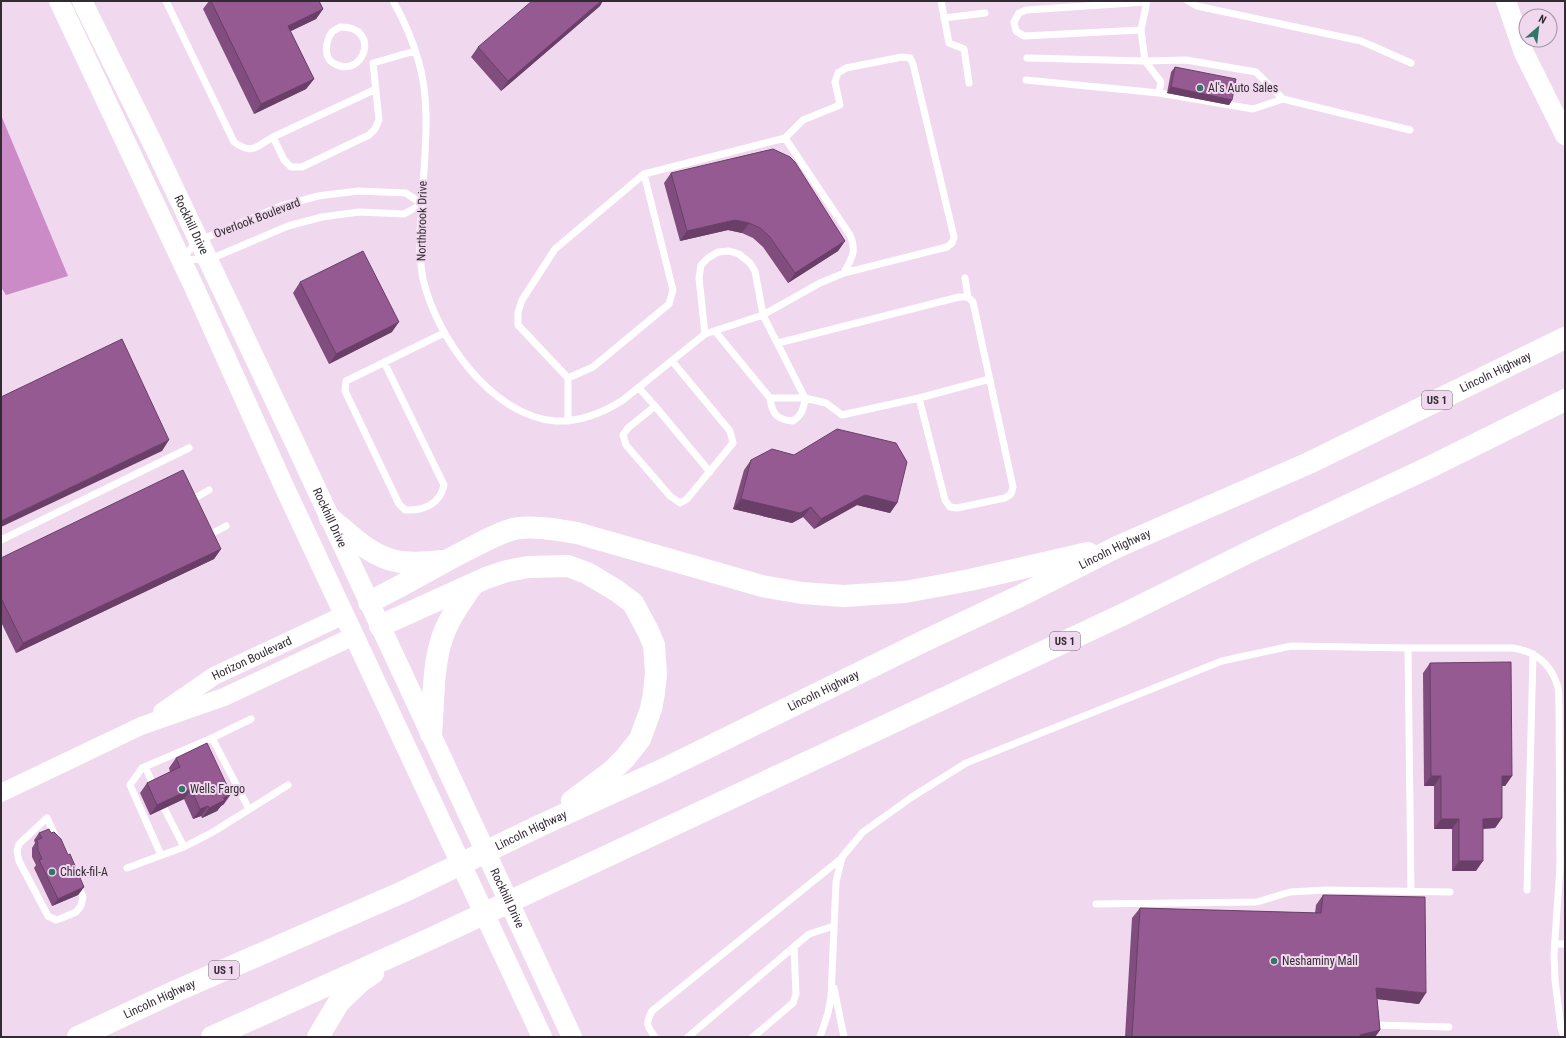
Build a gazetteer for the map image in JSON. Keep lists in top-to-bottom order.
{
  "streets": {
    "highway": ["Lincoln Highway", "US 1"],
    "main road": ["Rockhill Drive", "Horizon Boulevard"],
    "lane": ["Overlook Boulevard", "Northbrook Drive"]
  },
  "crossings": [
    ["Overlook Boulevard", "Northbrook Drive"],
    ["Overlook Boulevard", "Rockhill Drive"],
    ["Rockhill Drive", "Horizon Boulevard"]
  ],
  "places": [
    "Al's Auto Sales",
    "Wells Fargo",
    "Chick-fil-A",
    "Neshaminy Mall"
  ],
  "north": "top right"
}
